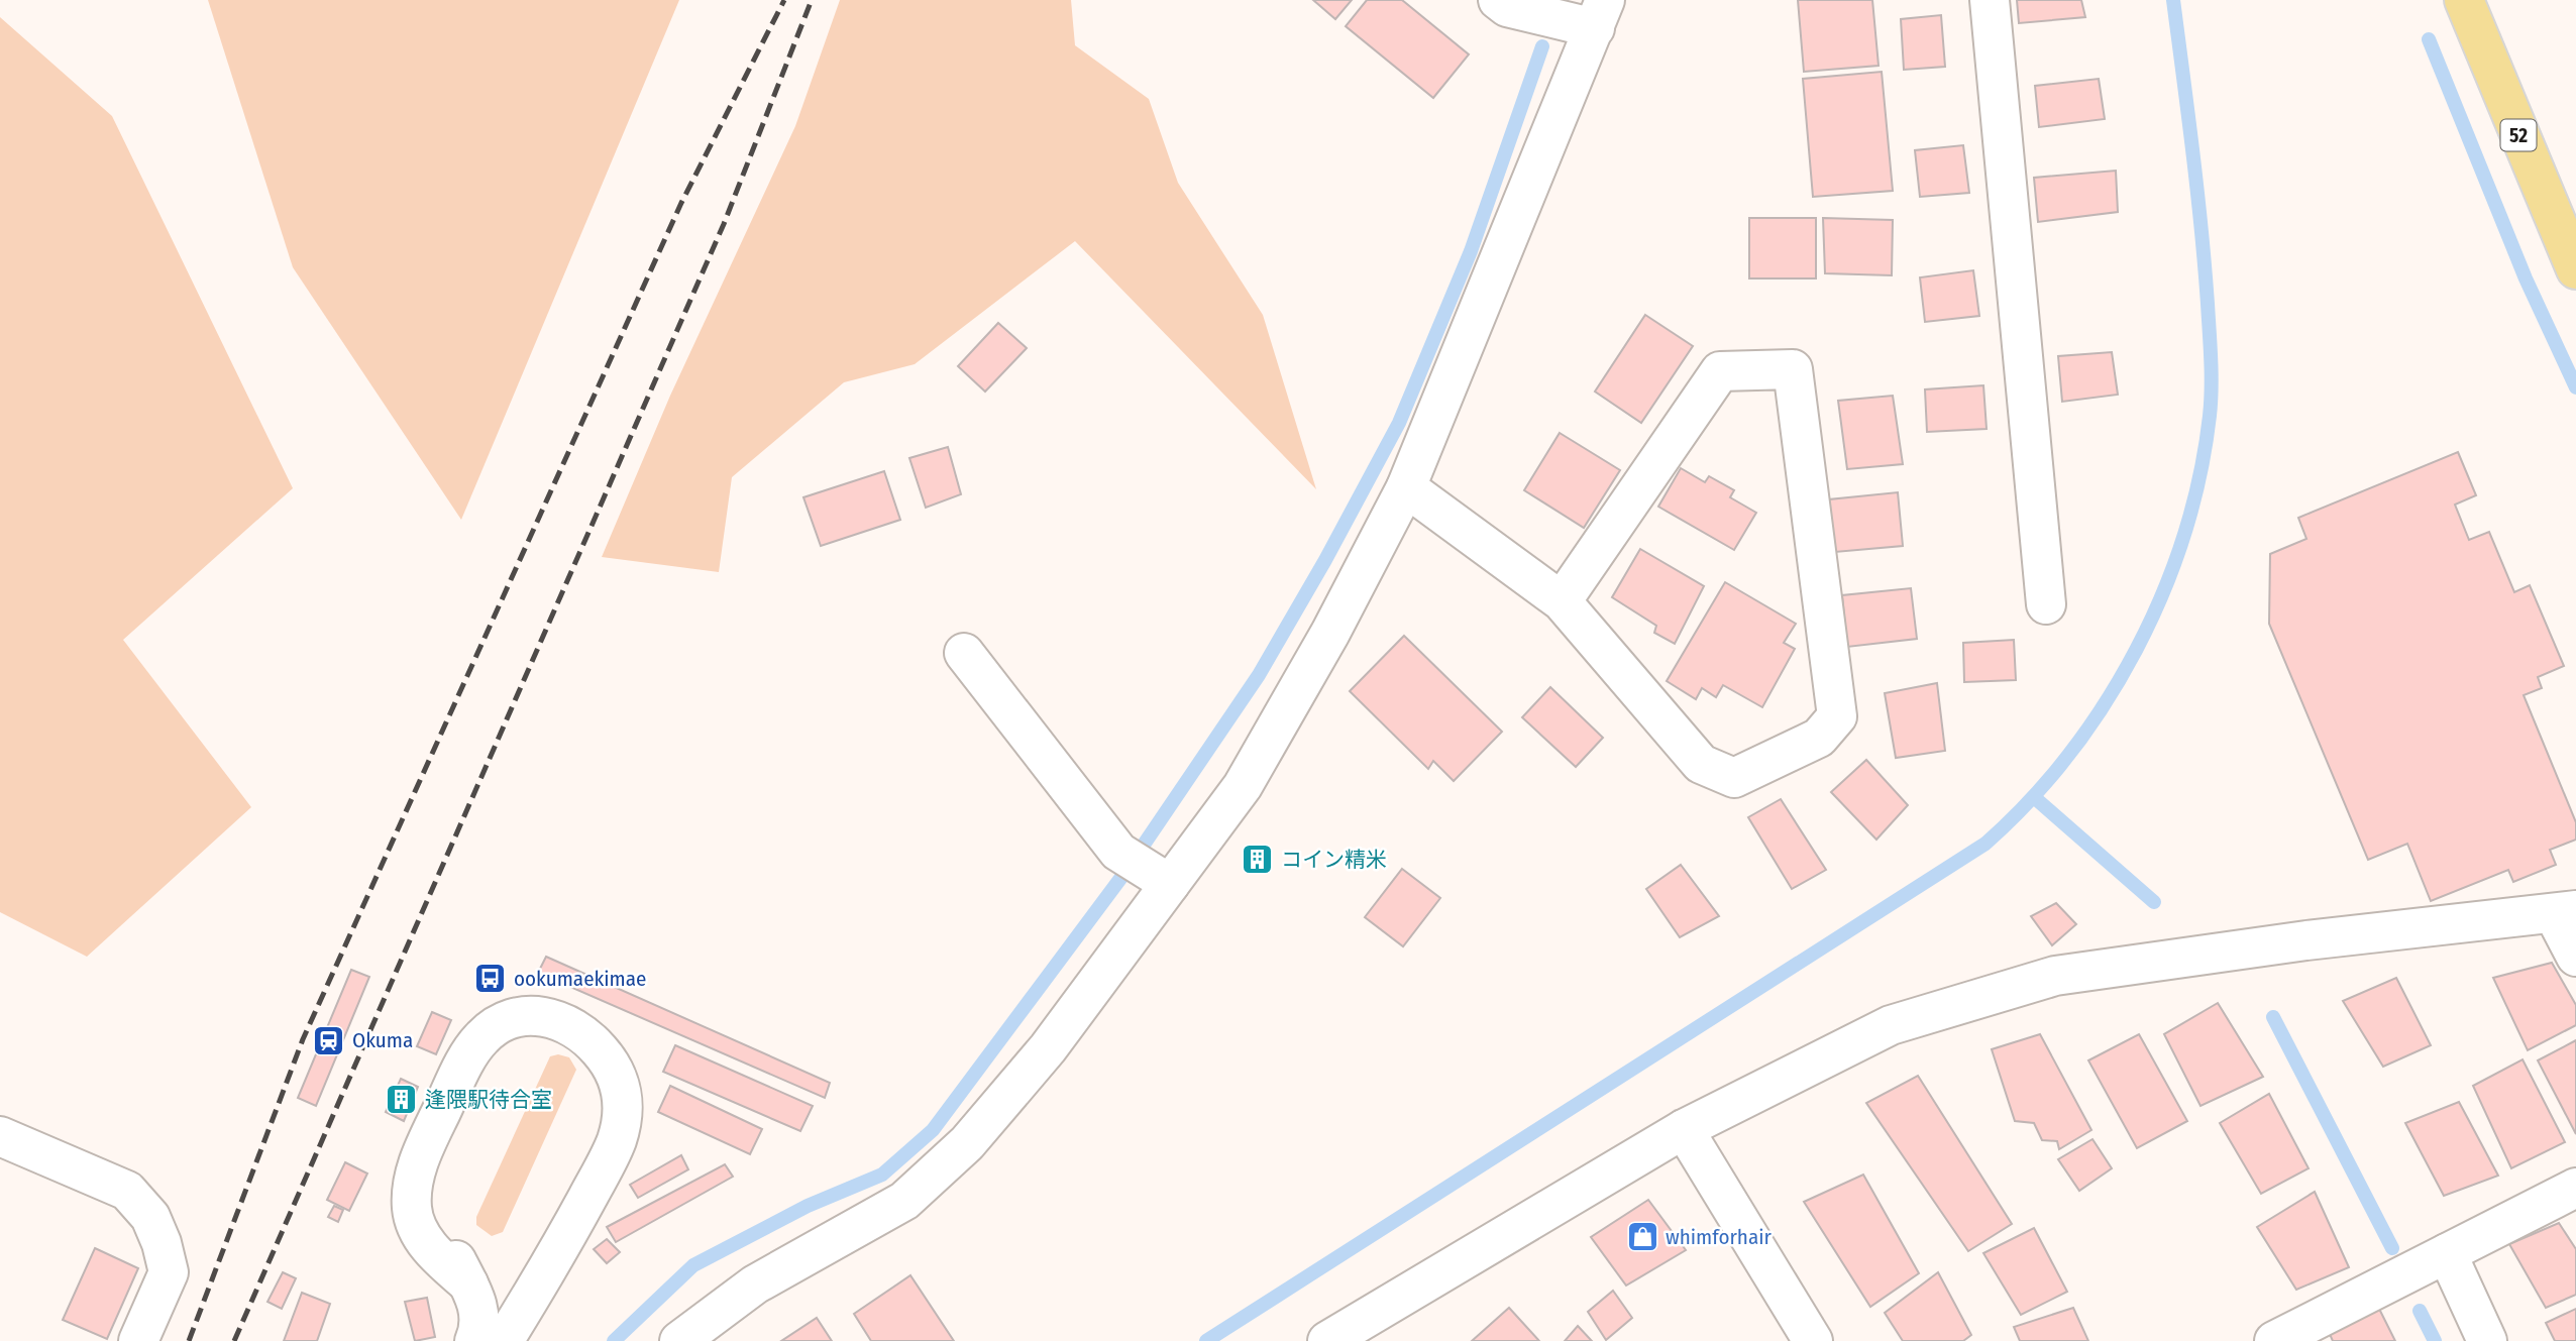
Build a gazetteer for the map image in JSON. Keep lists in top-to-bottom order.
{
  "streets": {
    "main road": ["52"]
  },
  "places": {
    "building": ["コイン精米", "逢隈駅待合室"],
    "bus stop": ["ookumaekimae"],
    "station": ["Okuma"],
    "shop": ["whimforhair"]
  }
}
